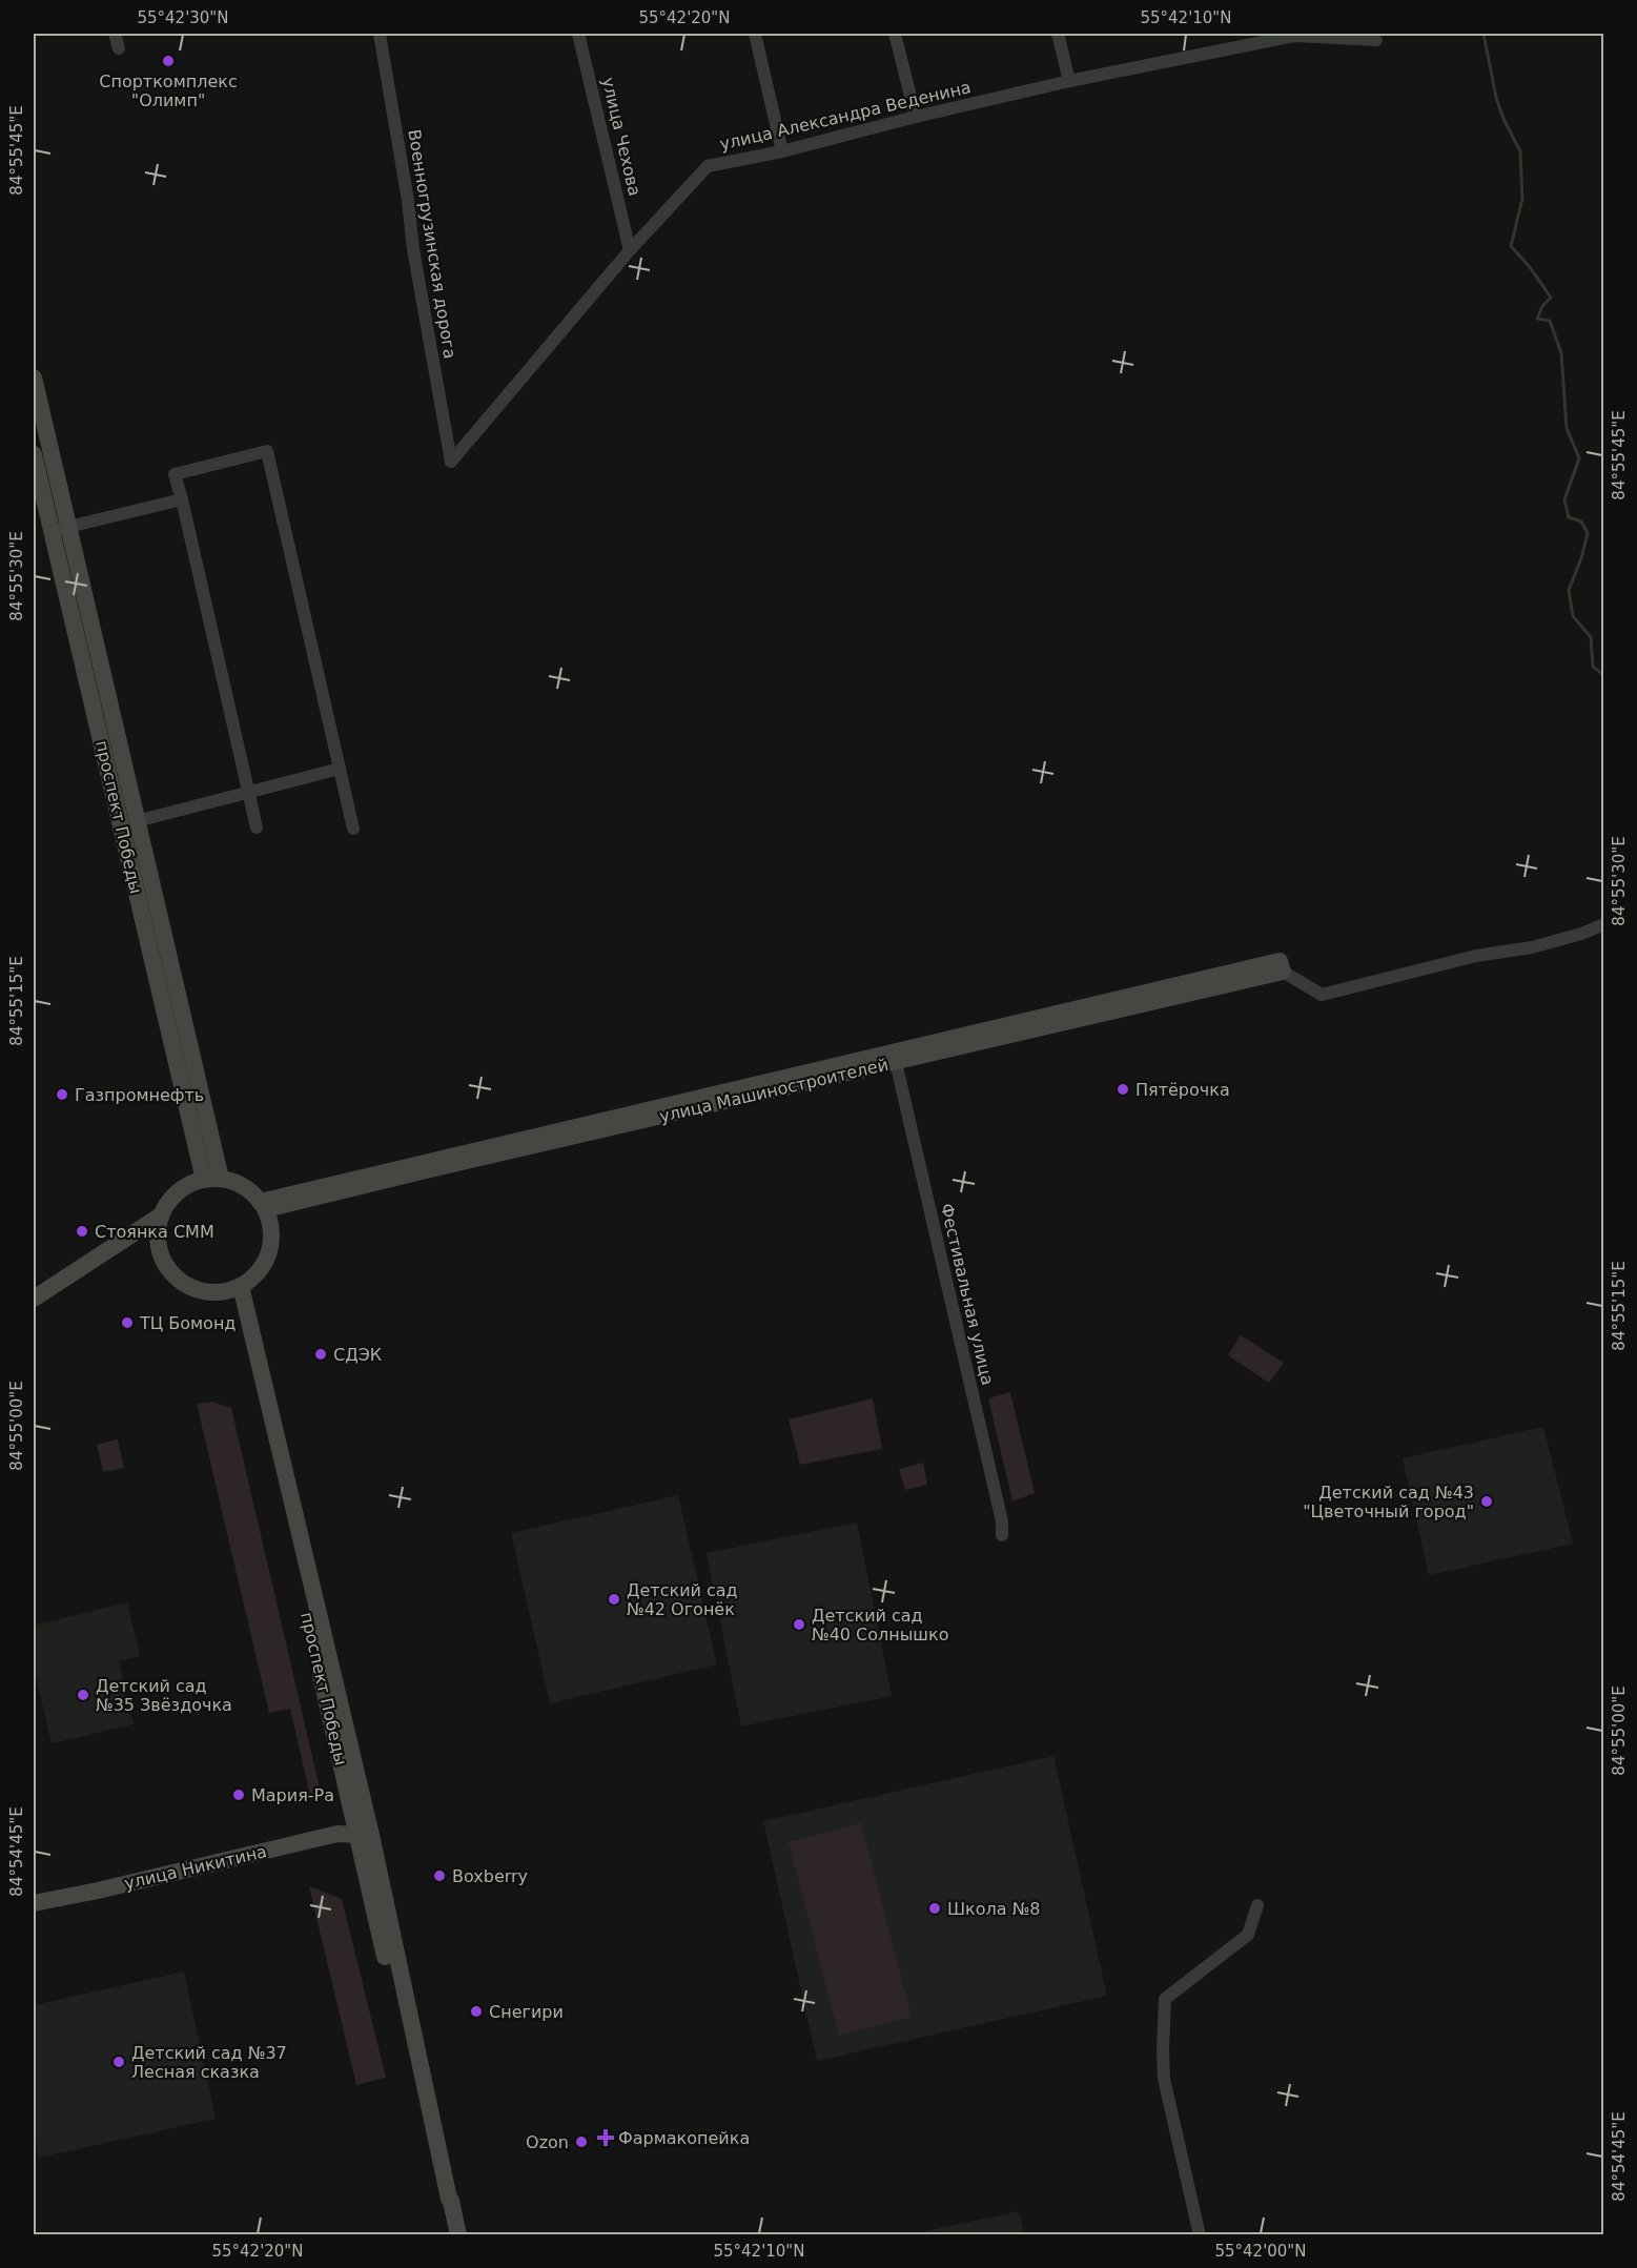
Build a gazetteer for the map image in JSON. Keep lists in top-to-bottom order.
{
  "streets": {
    "main road": ["проспект Победы", "улица Машиностроителей", "улица Никитина"],
    "street": [
      "улица Александра Веденина",
      "улица Чехова",
      "Военногрузинская дорога",
      "Фестивальная улица"
    ]
  },
  "crossings": [
    ["улица Александра Веденина", "улица Чехова"],
    ["улица Александра Веденина", "Военногрузинская дорога"],
    ["проспект Победы", "улица Машиностроителей"],
    ["проспект Победы", "улица Никитина"],
    ["улица Машиностроителей", "Фестивальная улица"]
  ],
  "places": {
    "other": [
      "Спорткомплекс \"Олимп\"",
      "Пятёрочка",
      "Газпромнефть",
      "Стоянка СММ",
      "ТЦ Бомонд",
      "СДЭК",
      "Детский сад №43 \"Цветочный город\"",
      "Детский сад №42 Огонёк",
      "Детский сад №40 Солнышко",
      "Детский сад №35 Звёздочка",
      "Мария-Ра",
      "Boxberry",
      "Школа №8",
      "Снегири",
      "Детский сад №37 Лесная сказка",
      "Ozon"
    ],
    "health": ["Фармакопейка"]
  },
  "coordinates": [
    "55°42'30\"N",
    "55°42'20\"N",
    "55°42'10\"N",
    "84°55'45\"E",
    "84°55'30\"E",
    "84°55'15\"E",
    "84°55'00\"E",
    "84°54'45\"E",
    "55°42'00\"N"
  ]
}
